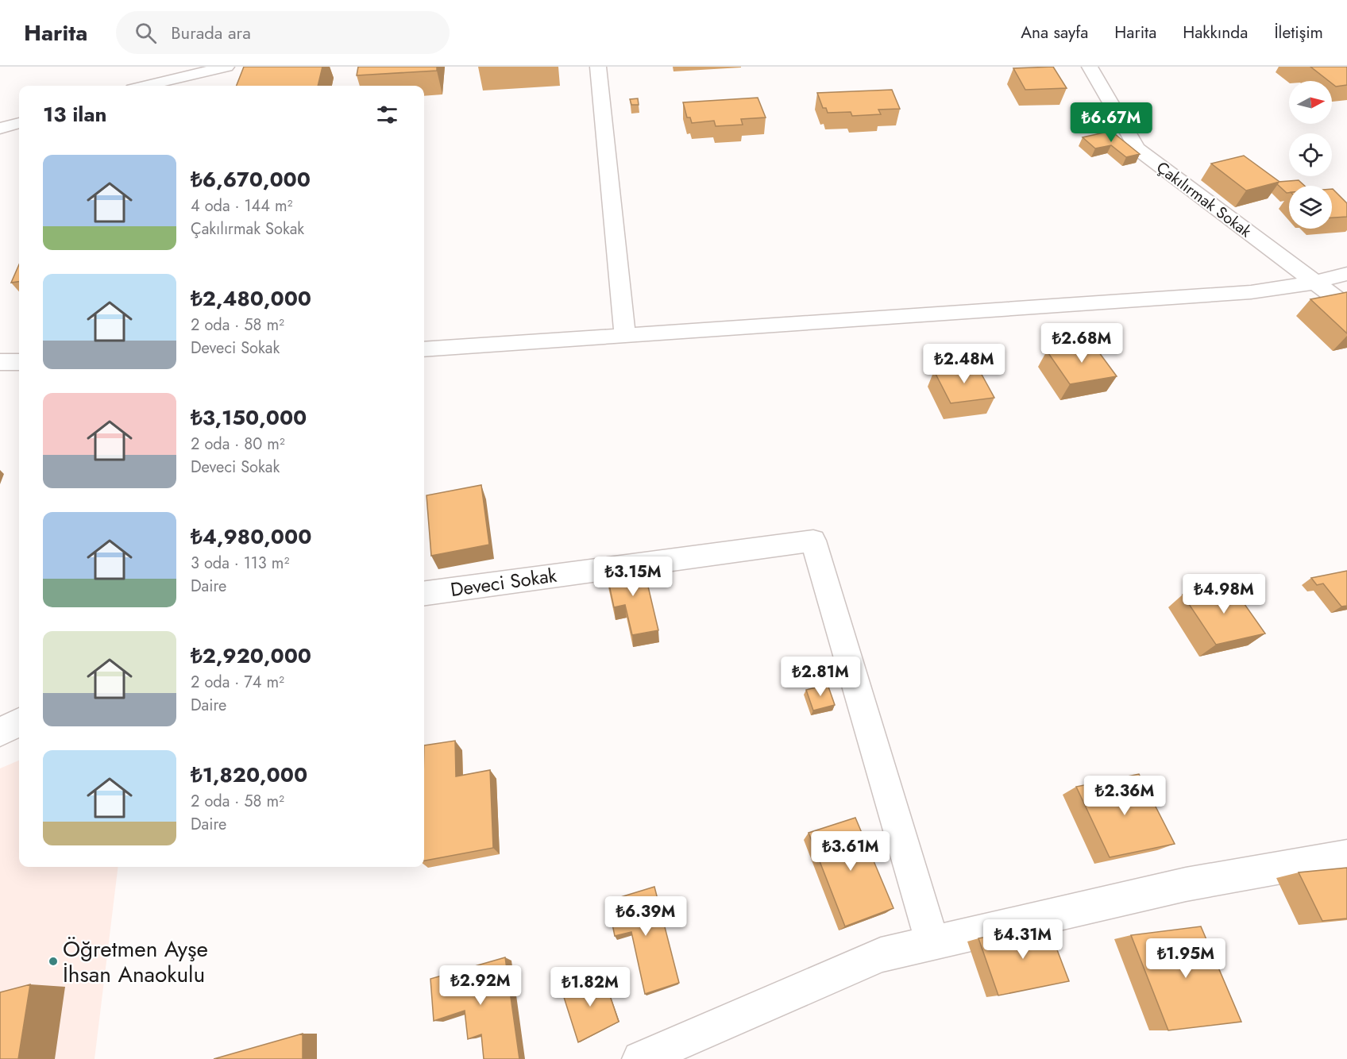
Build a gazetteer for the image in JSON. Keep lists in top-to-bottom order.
{
  "streets": {
    "street": ["Çakılırmak Sokak", "Deveci Sokak"]
  },
  "places": ["Öğretmen Ayşe İhsan Anaokulu"],
  "north": "right",
  "page": {
    "header": "Harita",
    "search": "Burada ara",
    "nav": [
      "Ana sayfa",
      "Harita",
      "Hakkında",
      "İletişim"
    ],
    "heading": "13 ilan",
    "price": [
      "₺6.67M",
      "₺2.68M",
      "₺2.48M",
      "₺3.15M",
      "₺4.98M",
      "₺2.81M",
      "₺2.36M",
      "₺3.61M",
      "₺6.39M",
      "₺4.31M",
      "₺1.95M",
      "₺2.92M",
      "₺1.82M"
    ],
    "list": [
      {
        "name": "₺6,670,000",
        "note": "4 oda · 144 m² · Çakılırmak Sokak"
      },
      {
        "name": "₺2,480,000",
        "note": "2 oda · 58 m² · Deveci Sokak"
      },
      {
        "name": "₺3,150,000",
        "note": "2 oda · 80 m² · Deveci Sokak"
      },
      {
        "name": "₺4,980,000",
        "note": "3 oda · 113 m² · Daire"
      },
      {
        "name": "₺2,920,000",
        "note": "2 oda · 74 m² · Daire"
      },
      {
        "name": "₺1,820,000",
        "note": "2 oda · 58 m² · Daire"
      }
    ]
  }
}
